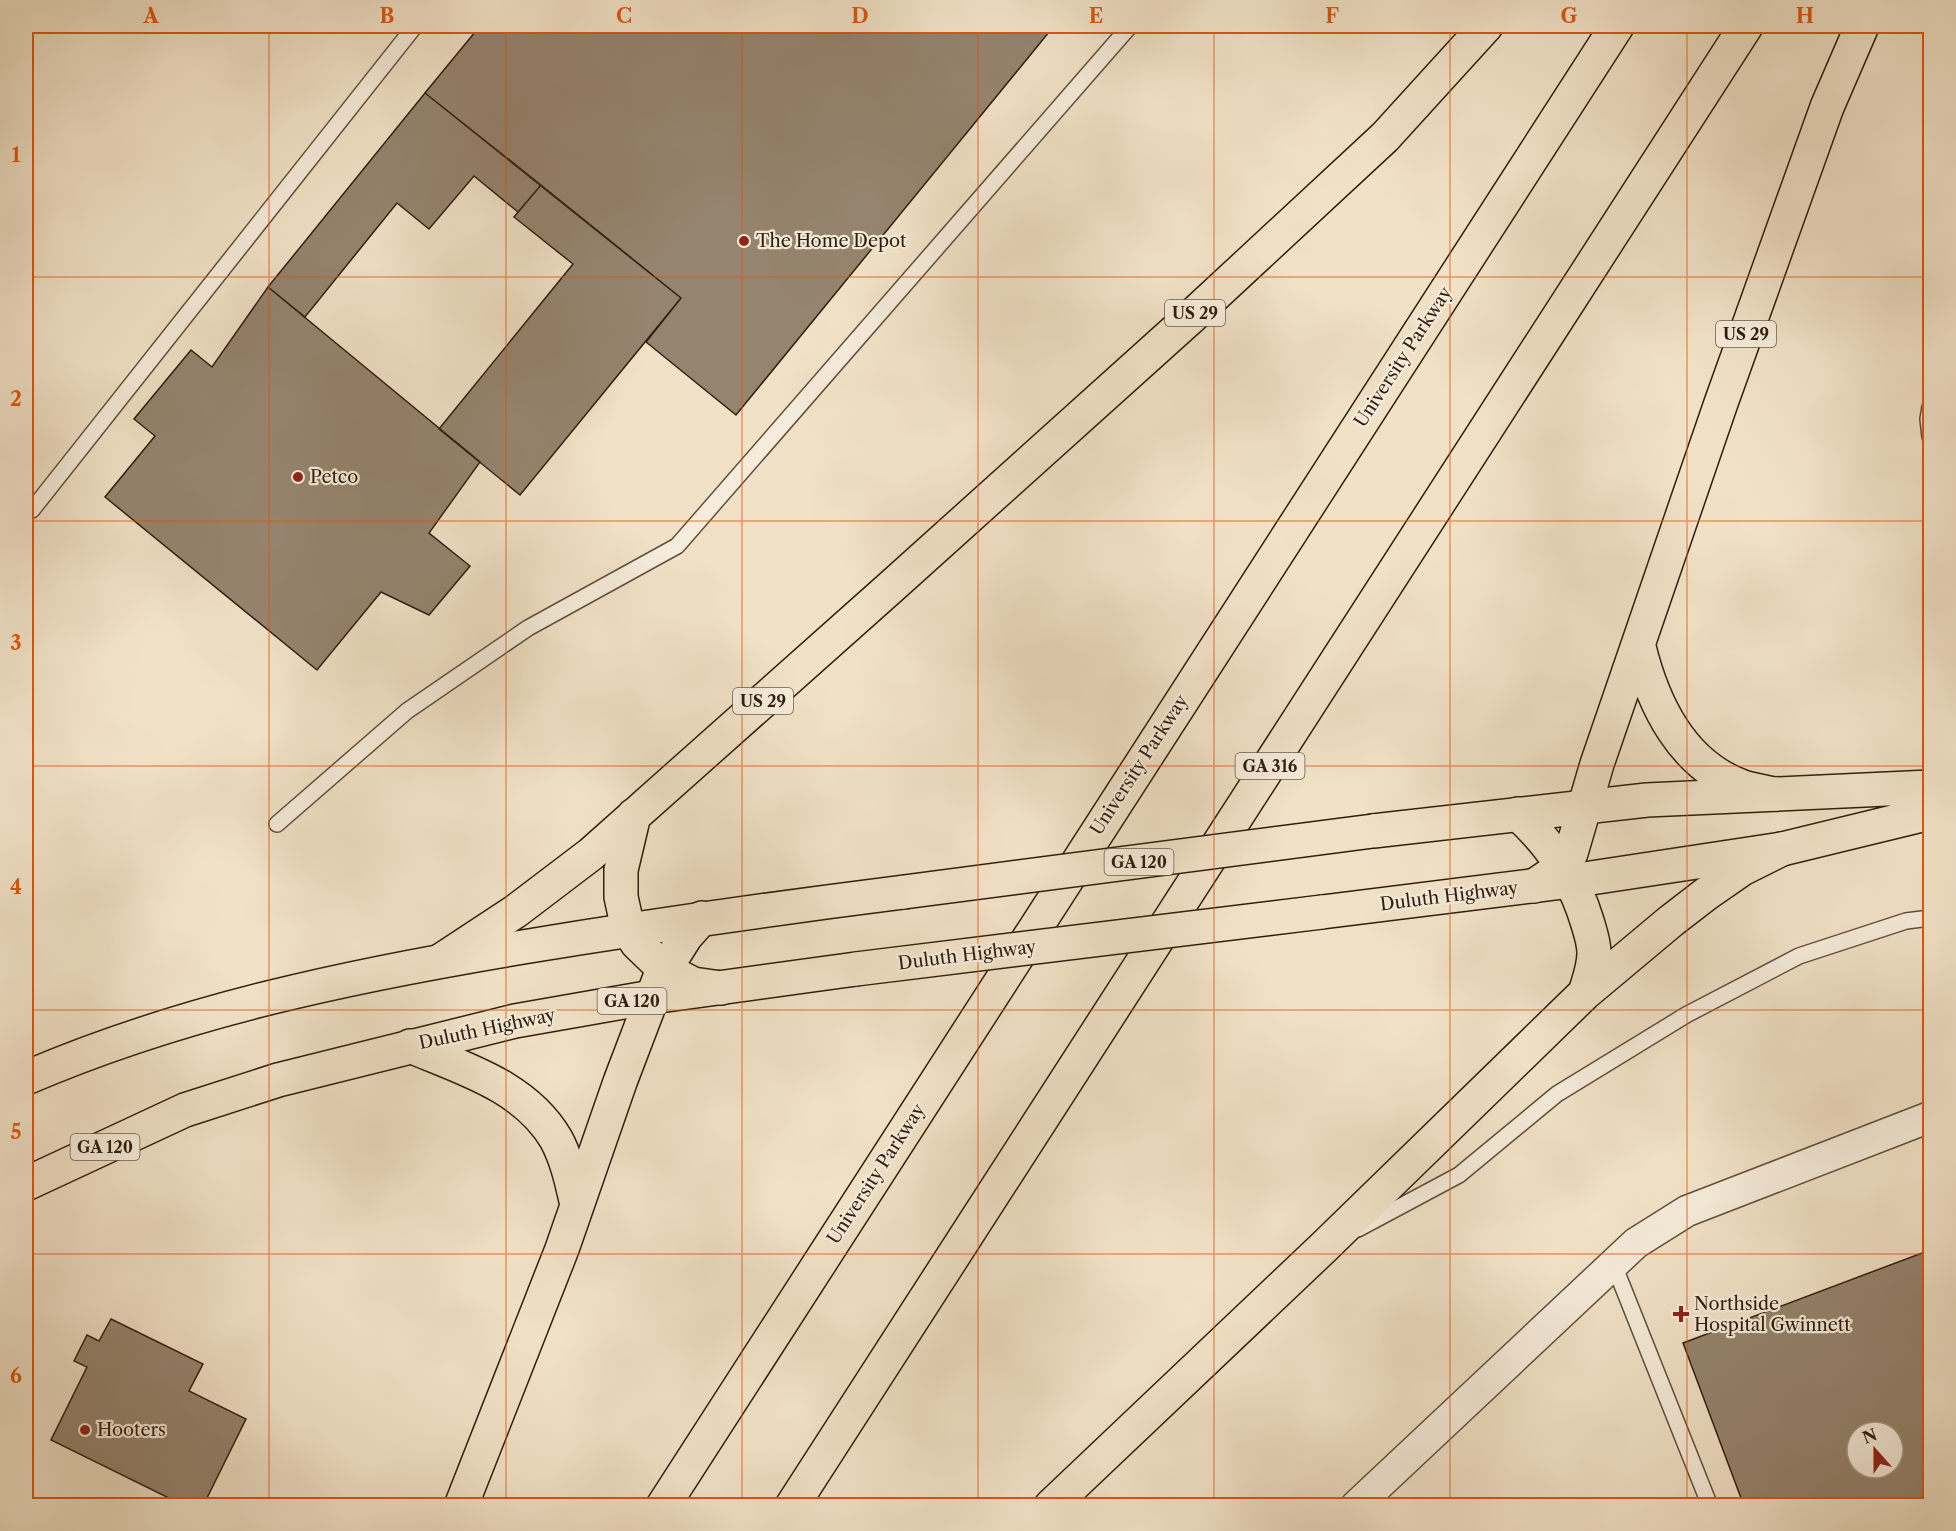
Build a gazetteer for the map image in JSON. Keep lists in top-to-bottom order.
{
  "streets": {
    "main road": [
      "US 29",
      "University Parkway",
      "GA 316",
      "GA 120",
      "Duluth Highway"
    ]
  },
  "crossings": [
    ["US 29", "GA 120"],
    ["US 29", "Duluth Highway"],
    ["GA 120", "Duluth Highway"]
  ],
  "places": {
    "other": ["The Home Depot", "Petco", "Hooters"],
    "health": ["Northside Hospital Gwinnett"]
  },
  "north": "top",
  "grid": {
    "columns": [
      "A",
      "B",
      "C",
      "D",
      "E",
      "F",
      "G",
      "H"
    ],
    "rows": [
      "1",
      "2",
      "3",
      "4",
      "5",
      "6"
    ]
  }
}
